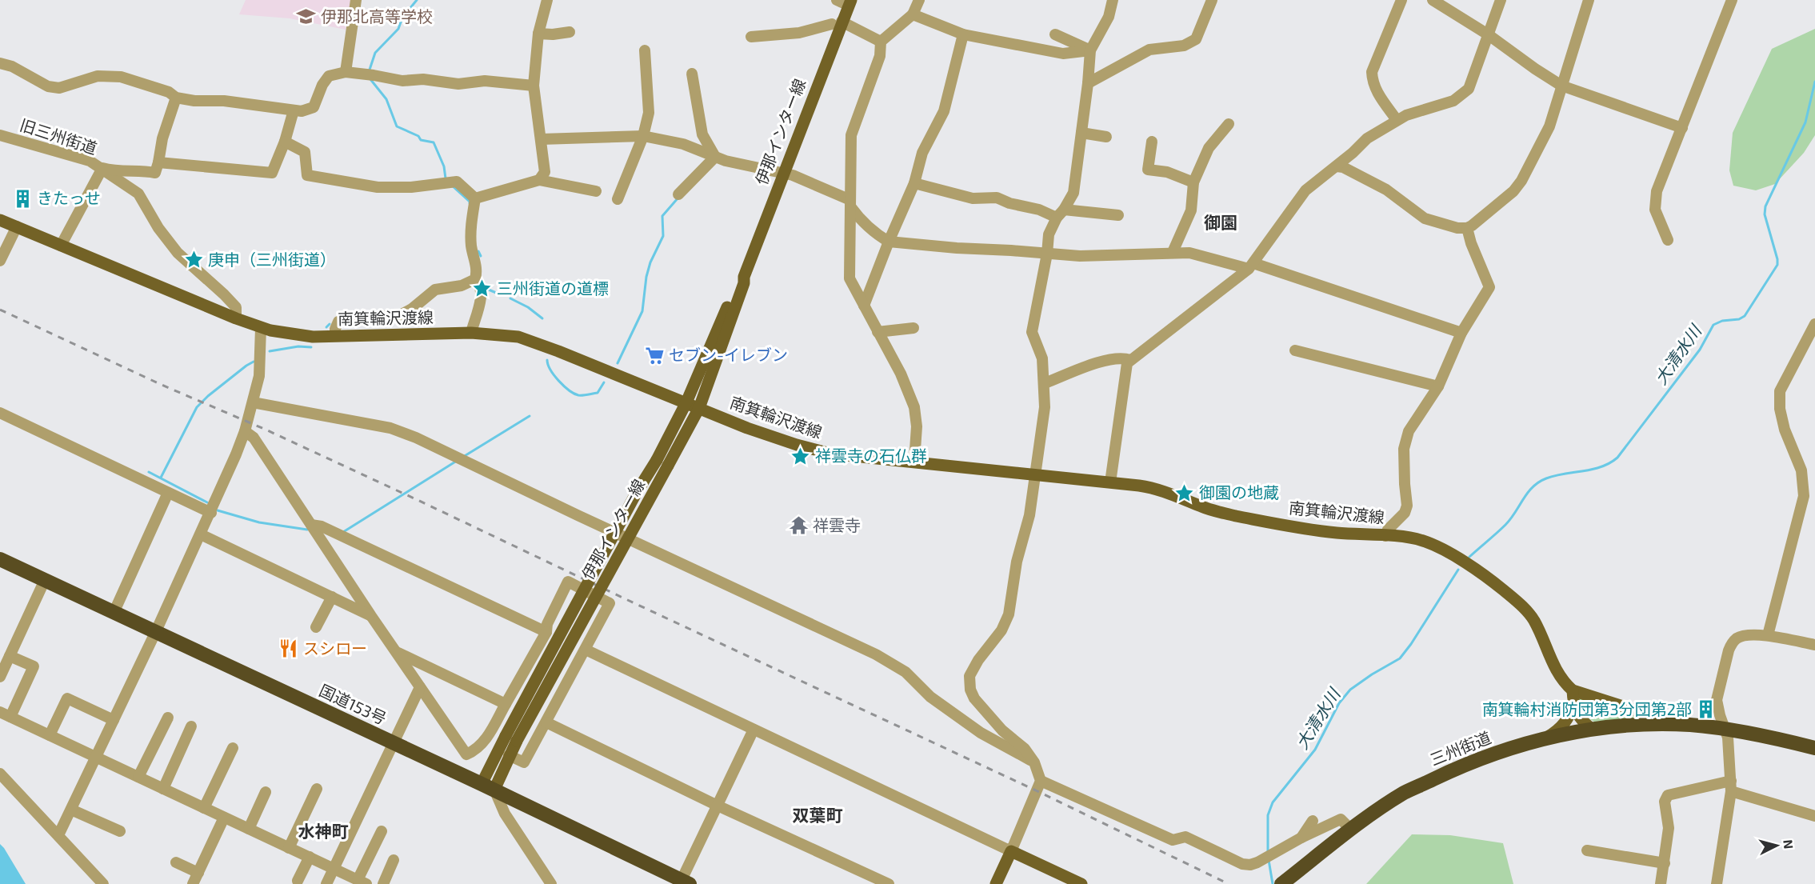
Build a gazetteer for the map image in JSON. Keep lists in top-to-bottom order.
{
  "streets": {
    "highway": ["国道153号", "三州街道"],
    "main road": ["伊那インター線", "南箕輪沢渡線"],
    "street": ["旧三州街道"]
  },
  "crossings": [
    ["伊那インター線", "南箕輪沢渡線"],
    ["伊那インター線", "国道153号"],
    ["旧三州街道", "南箕輪沢渡線"]
  ],
  "districts": ["御園", "双葉町", "水神町"],
  "water": ["大清水川"],
  "places": {
    "school or university": ["伊那北高等学校"],
    "building": ["きたっせ", "南箕輪村消防団第3分団第2部"],
    "place": [
      "庚申（三州街道）",
      "三州街道の道標",
      "祥雲寺の石仏群",
      "御園の地蔵"
    ],
    "supermarket": ["セブン-イレブン"],
    "temple": ["祥雲寺"],
    "restaurant": ["スシロー"]
  },
  "north": "right"
}
